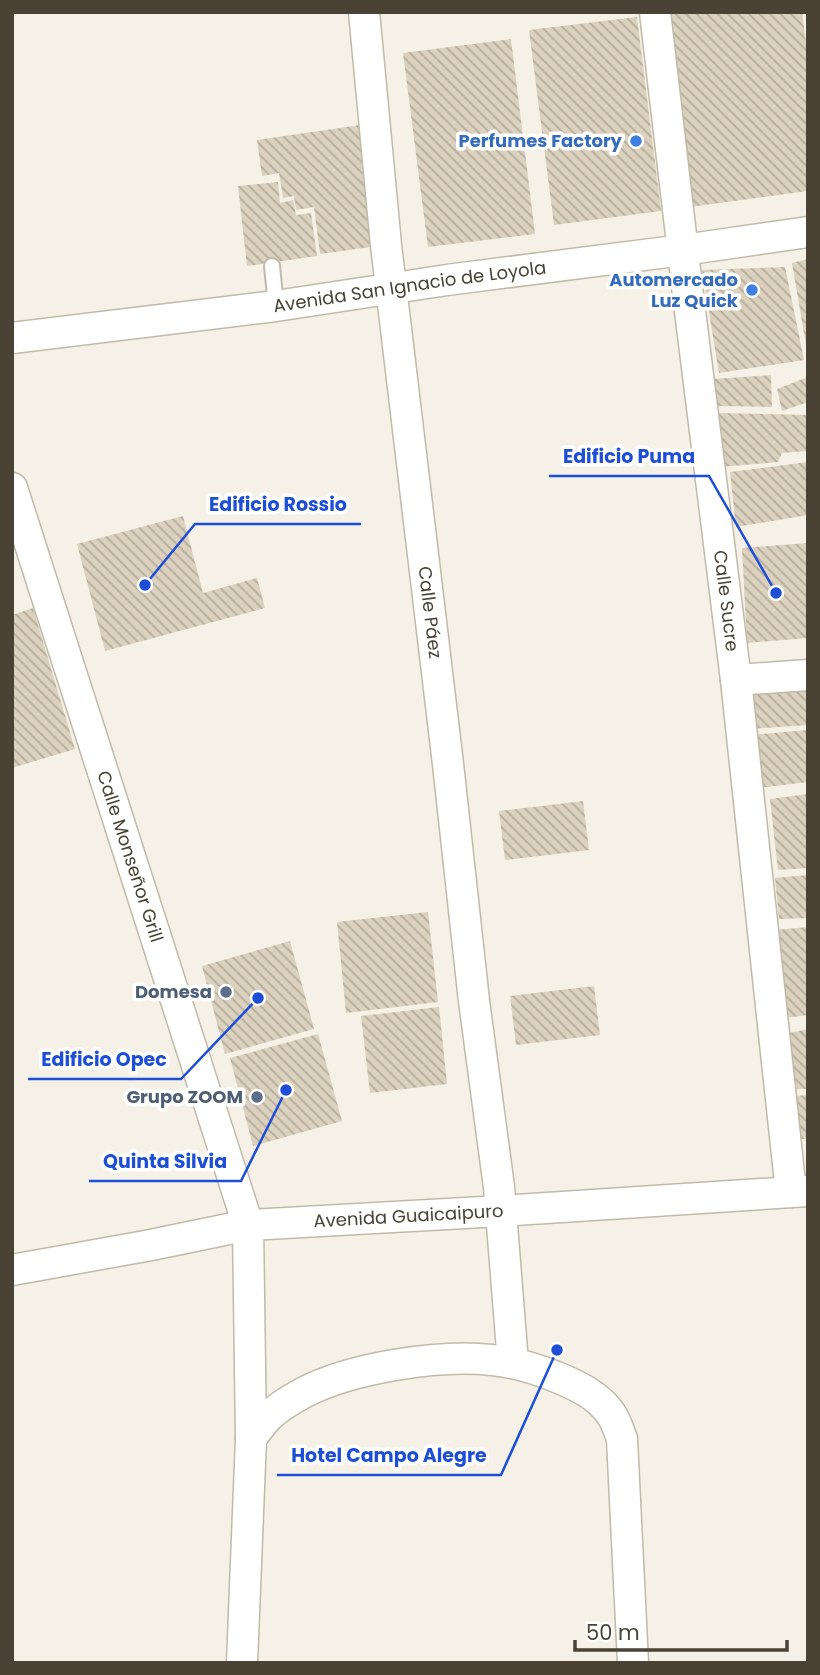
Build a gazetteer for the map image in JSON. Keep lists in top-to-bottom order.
{
  "streets": {
    "street": [
      "Avenida San Ignacio de Loyola",
      "Calle Sucre",
      "Calle Páez",
      "Calle Monseñor Grill",
      "Avenida Guaicaipuro"
    ]
  },
  "crossings": [
    ["Avenida San Ignacio de Loyola", "Calle Sucre"],
    ["Avenida San Ignacio de Loyola", "Calle Páez"],
    ["Calle Sucre", "Avenida Guaicaipuro"],
    ["Calle Páez", "Avenida Guaicaipuro"],
    ["Calle Monseñor Grill", "Avenida Guaicaipuro"]
  ],
  "places": [
    "Perfumes Factory",
    "Automercado Luz Quick",
    "Edificio Rossio",
    "Edificio Puma",
    "Domesa",
    "Edificio Opec",
    "Quinta Silvia",
    "Grupo ZOOM",
    "Hotel Campo Alegre"
  ],
  "scale_bar": "50 m"
}
